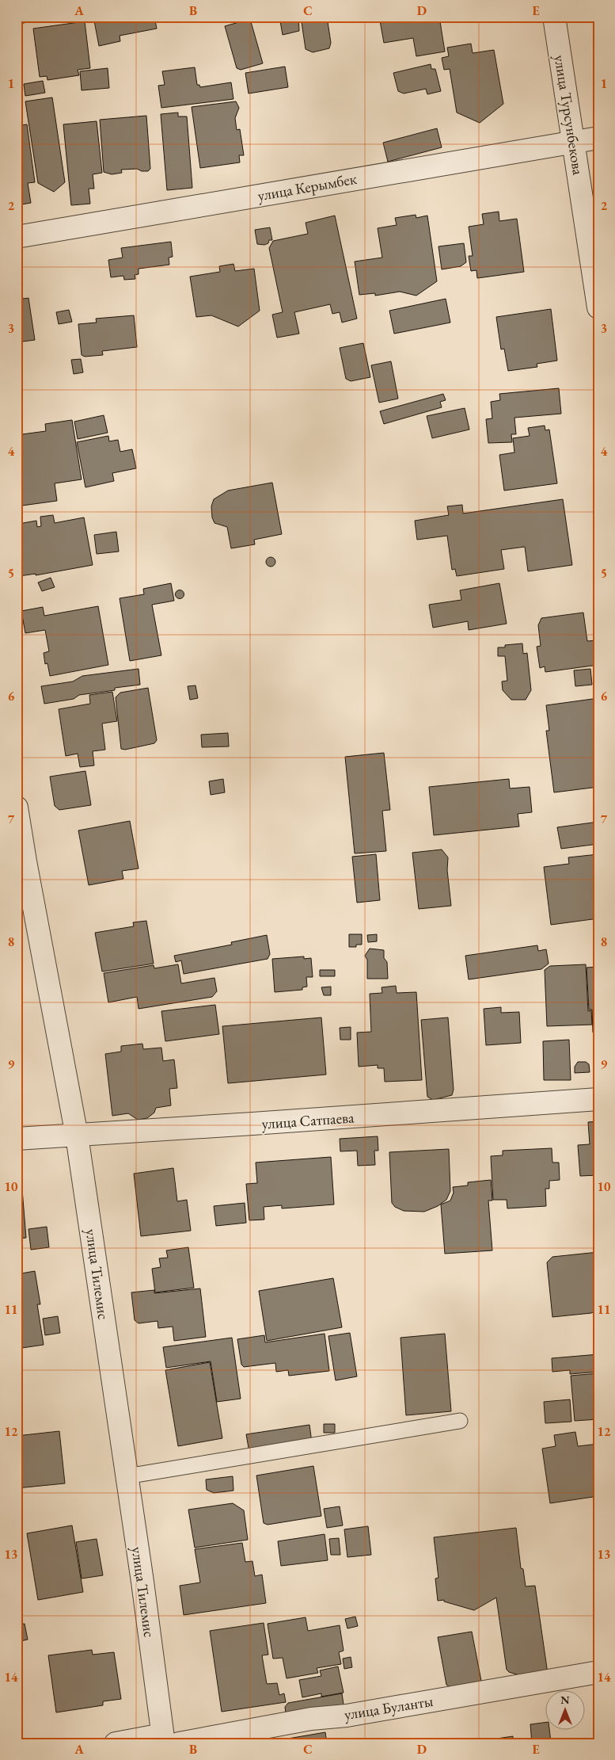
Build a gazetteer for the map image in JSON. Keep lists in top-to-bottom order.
{
  "streets": {
    "street": [
      "улица Турсунбекова",
      "улица Керымбек",
      "улица Сатпаева",
      "улица Тилемис",
      "улица Буланты"
    ]
  },
  "crossings": [
    ["улица Турсунбекова", "улица Керымбек"],
    ["улица Сатпаева", "улица Тилемис"],
    ["улица Тилемис", "улица Буланты"]
  ],
  "north": "top",
  "grid": {
    "columns": [
      "A",
      "B",
      "C",
      "D",
      "E"
    ],
    "rows": [
      "1",
      "2",
      "3",
      "4",
      "5",
      "6",
      "7",
      "8",
      "9",
      "10",
      "11",
      "12",
      "13",
      "14"
    ]
  }
}
